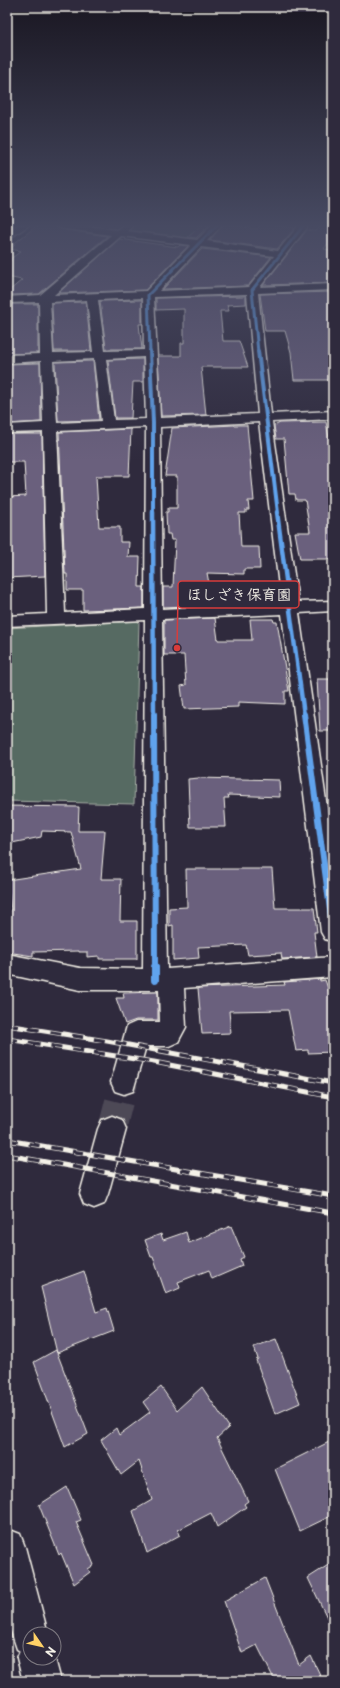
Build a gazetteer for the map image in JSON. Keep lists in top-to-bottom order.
{
  "places": ["ほしざき保育園"],
  "north": "bottom right"
}
